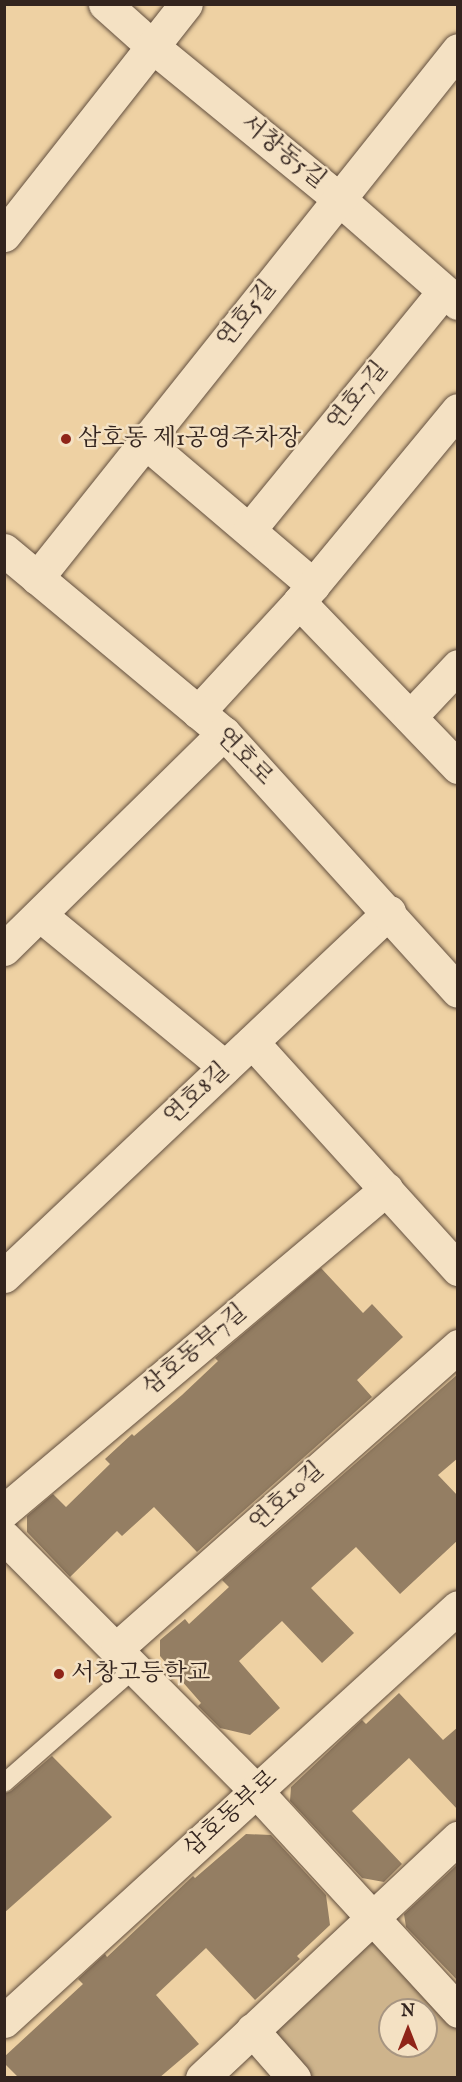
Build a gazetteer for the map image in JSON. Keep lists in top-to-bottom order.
{
  "streets": {
    "street": [
      "서창동5길",
      "연호5길",
      "연호7길",
      "연호로",
      "연호8길",
      "삼호동부7길",
      "연호10길",
      "삼호동부로"
    ]
  },
  "crossings": [
    ["서창동5길", "연호5길"],
    ["서창동5길", "연호7길"],
    ["연호5길", "연호로"],
    ["연호로", "연호8길"]
  ],
  "places": ["삼호동 제1공영주차장", "서창고등학교"],
  "north": "top"
}
